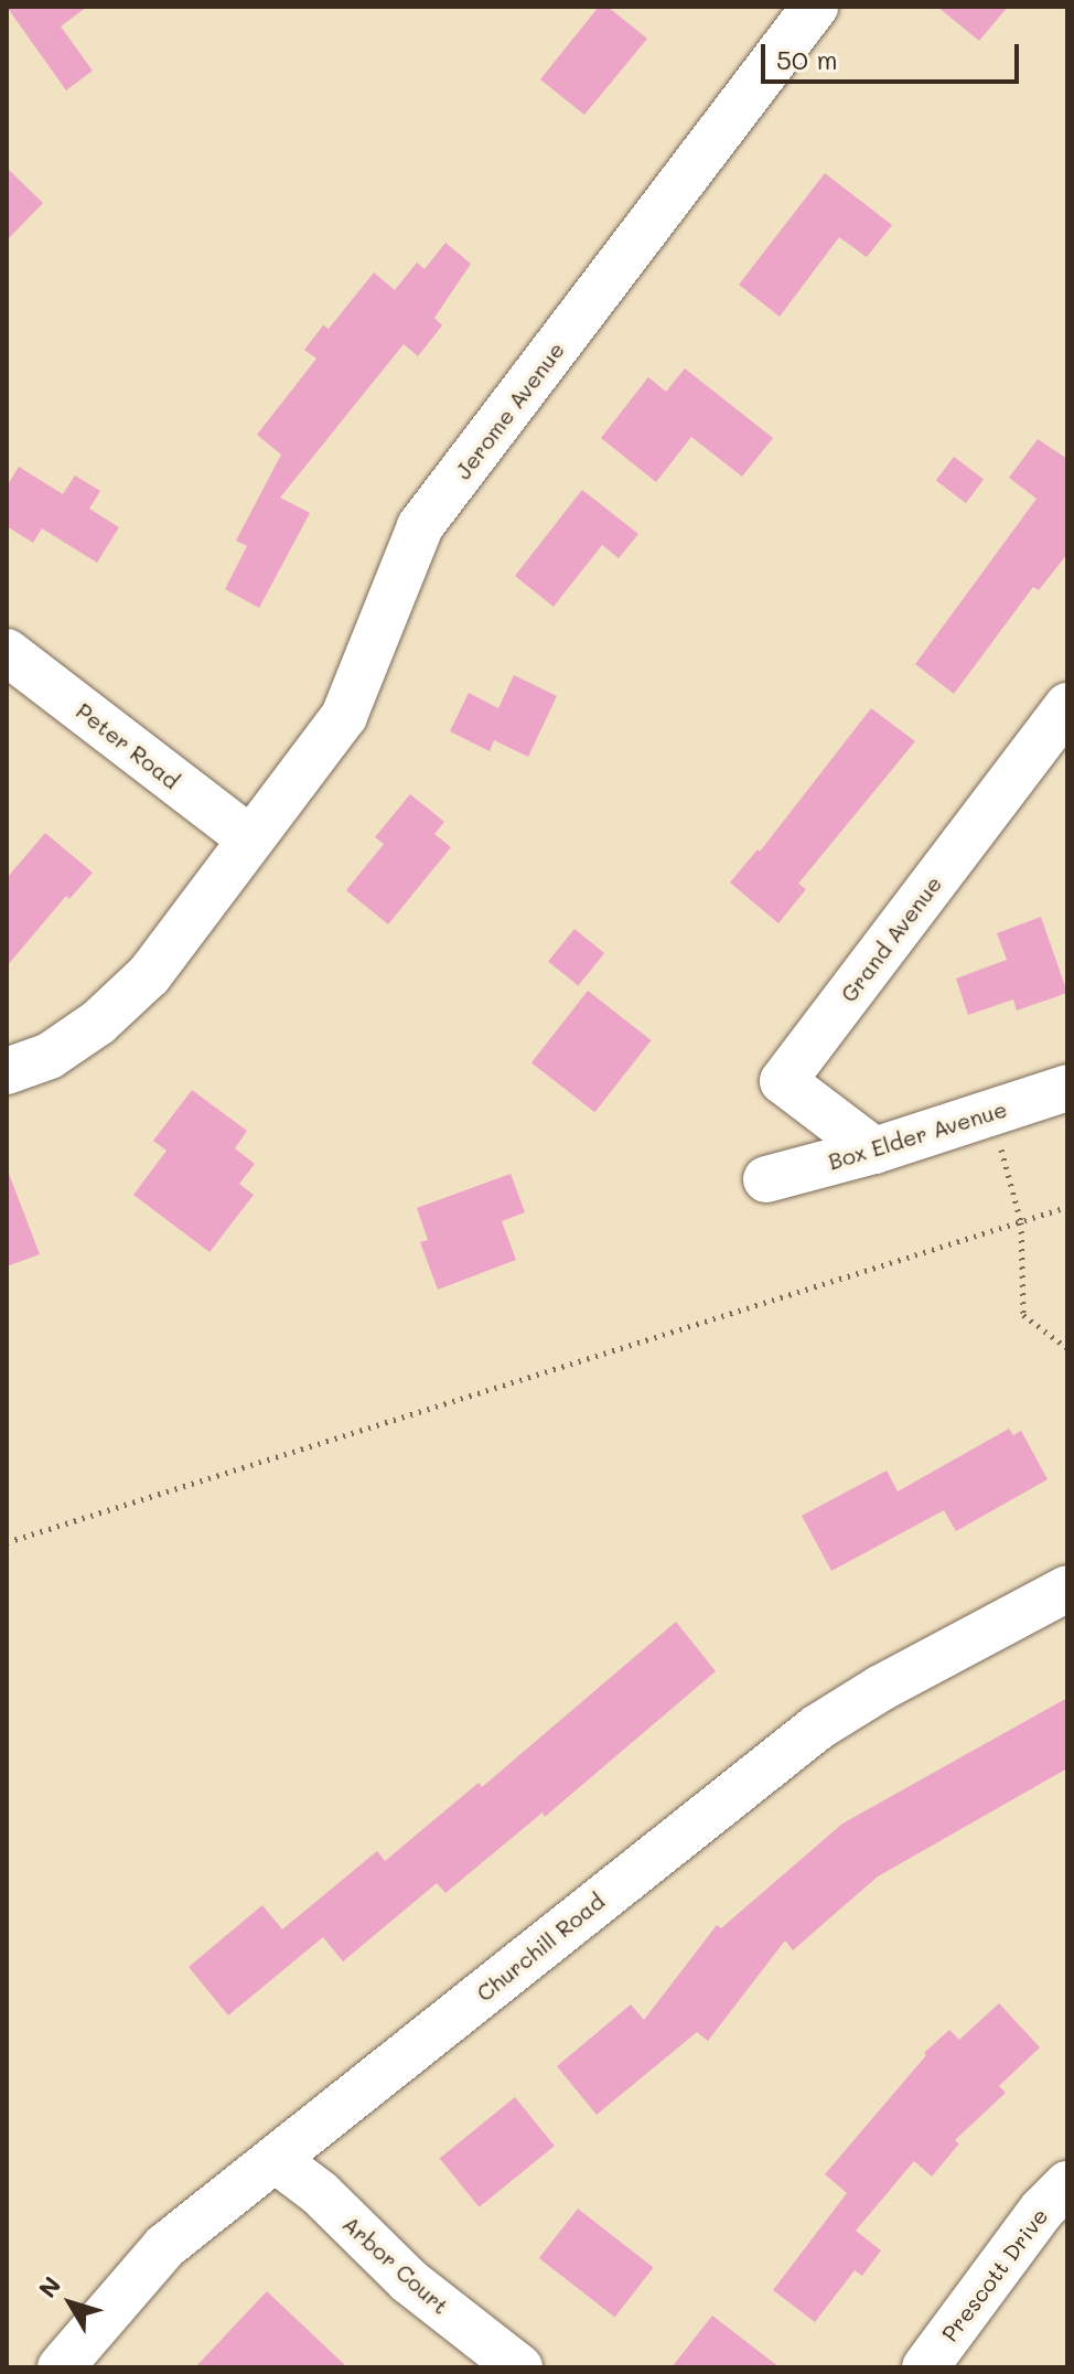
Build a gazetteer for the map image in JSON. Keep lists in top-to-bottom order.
{
  "streets": {
    "street": [
      "Jerome Avenue",
      "Peter Road",
      "Grand Avenue",
      "Box Elder Avenue",
      "Churchill Road",
      "Arbor Court",
      "Prescott Drive"
    ]
  },
  "crossings": [
    ["Jerome Avenue", "Peter Road"],
    ["Grand Avenue", "Box Elder Avenue"],
    ["Churchill Road", "Arbor Court"]
  ],
  "scale_bar": "50 m",
  "north": "top left"
}
